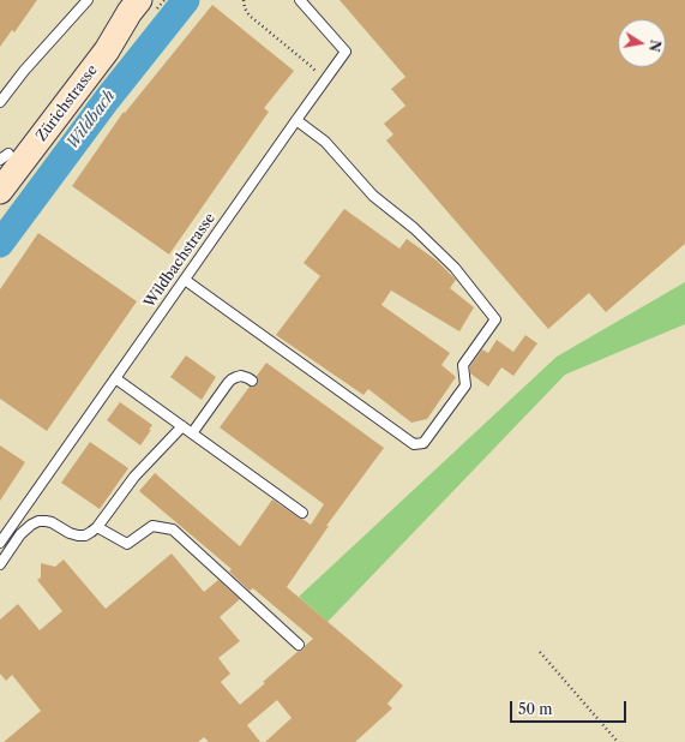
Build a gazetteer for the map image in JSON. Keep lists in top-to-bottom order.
{
  "streets": {
    "main road": ["Zürichstrasse"],
    "lane": ["Wildbachstrasse"]
  },
  "water": ["Wildbach"],
  "scale_bar": "50 m",
  "north": "right"
}
